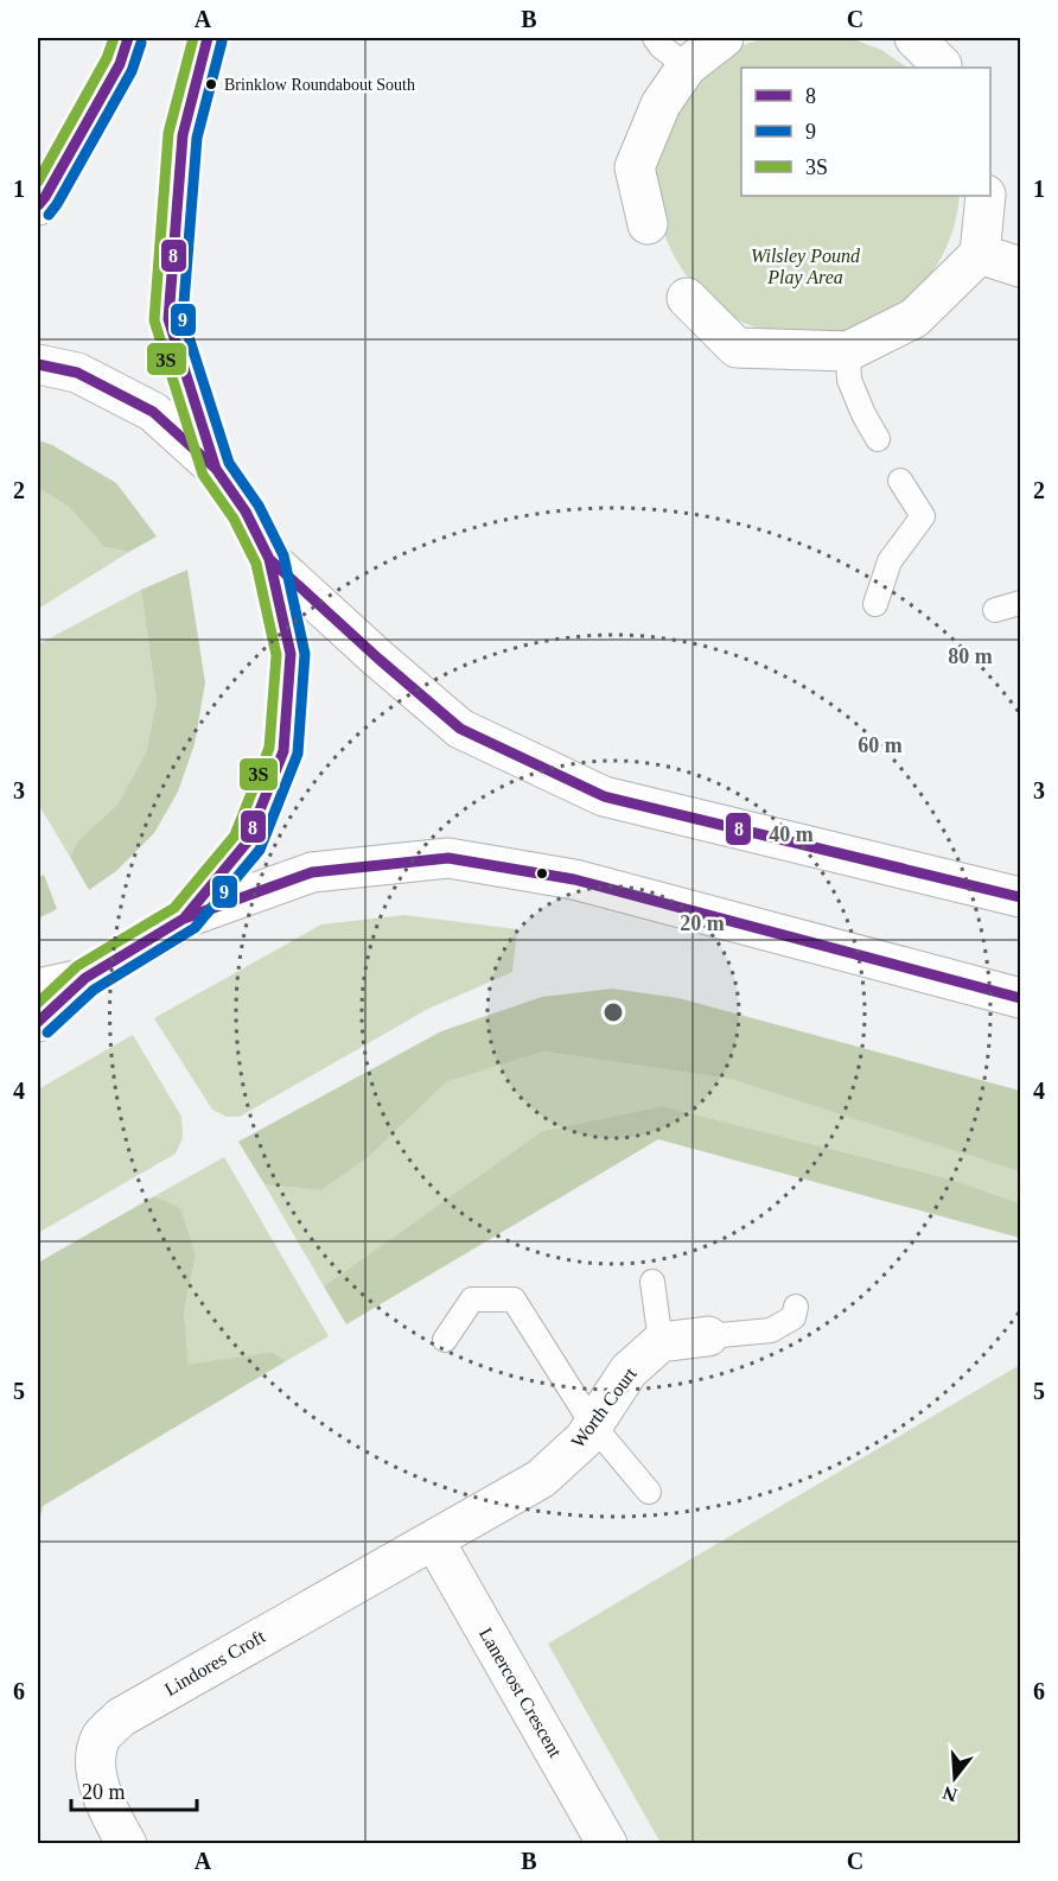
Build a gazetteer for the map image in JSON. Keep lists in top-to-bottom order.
{
  "streets": {
    "main road": ["Worth Court", "Lindores Croft", "Lanercost Crescent"]
  },
  "crossings": [
    ["Worth Court", "Lindores Croft"],
    ["Worth Court", "Lanercost Crescent"],
    ["Lindores Croft", "Lanercost Crescent"]
  ],
  "parks": ["Wilsley Pound Play Area"],
  "places": ["Brinklow Roundabout South"],
  "lines": ["transit line 8", "transit line 3S", "transit line 9"],
  "legend": ["8", "9", "3S"],
  "scale_bar": "20 m",
  "north": "bottom",
  "grid": {
    "columns": ["A", "B", "C"],
    "rows": [
      "1",
      "2",
      "3",
      "4",
      "5",
      "6"
    ]
  },
  "rings": [
    "80 m",
    "60 m",
    "40 m",
    "20 m"
  ]
}
